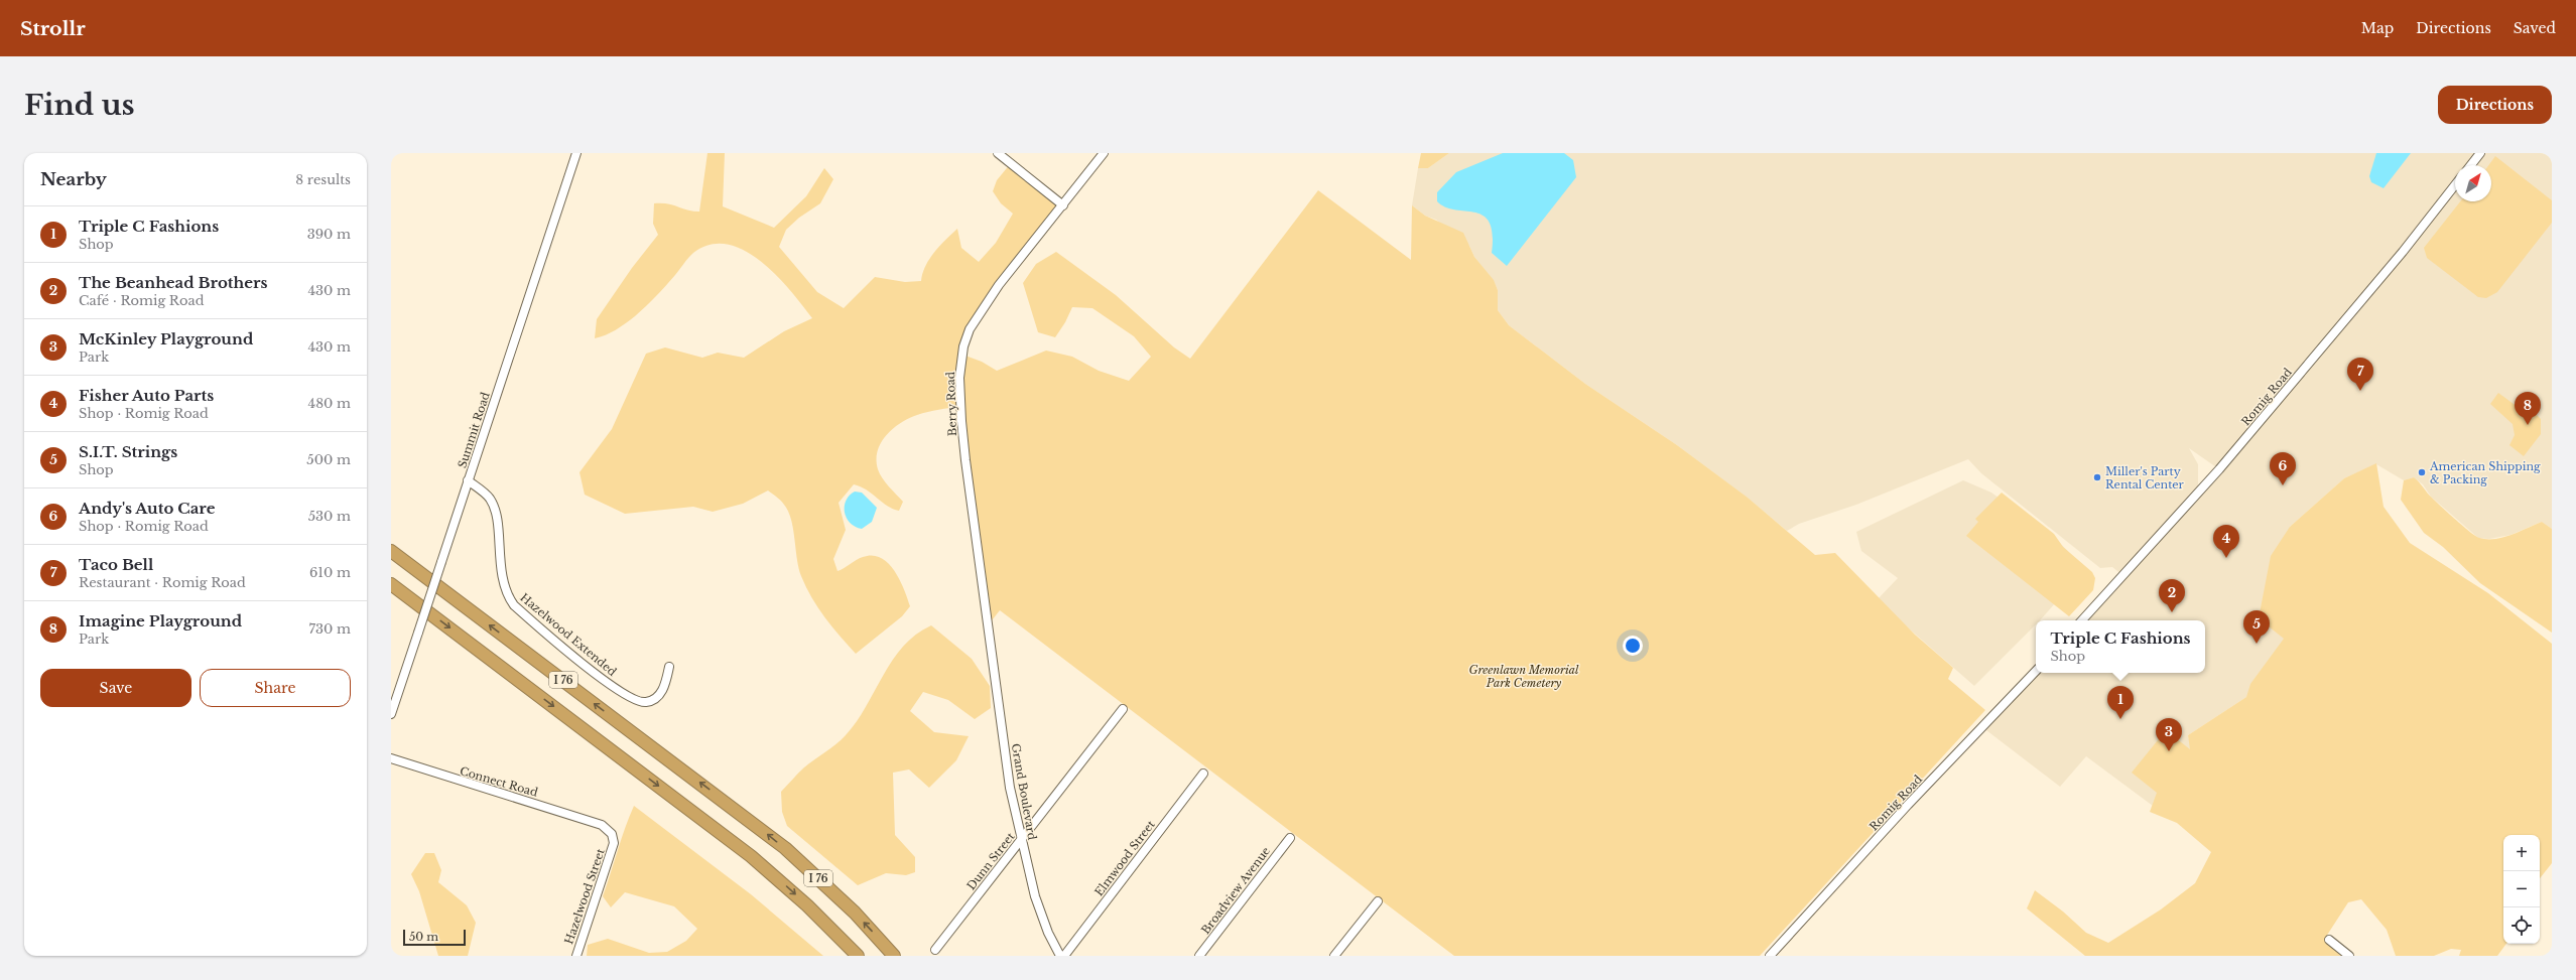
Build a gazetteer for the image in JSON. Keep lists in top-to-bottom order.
{
  "streets": {
    "highway": ["I 76"],
    "street": [
      "Romig Road",
      "Berry Road",
      "Summit Road",
      "Hazelwood Extended",
      "Connect Road",
      "Grand Boulevard",
      "Elmwood Street",
      "Dunn Street",
      "Broadview Avenue",
      "Hazelwood Street"
    ]
  },
  "crossings": [
    ["Berry Road", "Grand Boulevard"],
    ["Summit Road", "Hazelwood Extended"],
    ["Connect Road", "Hazelwood Street"],
    ["Grand Boulevard", "Dunn Street"]
  ],
  "parks": ["Greenlawn Memorial Park Cemetery"],
  "places": ["American Shipping & Packing", "Miller's Party Rental Center"],
  "scale_bar": "50 m",
  "north": "top right",
  "page": {
    "header": "Strollr",
    "nav": ["Map", "Directions", "Saved"],
    "buttons": [
      "Directions",
      ["Save", "Share"]
    ],
    "title": "Find us",
    "heading": ["Nearby", "8 results"],
    "list": [
      {
        "mark": "1",
        "name": "Triple C Fashions",
        "note": "Shop",
        "value": "390 m"
      },
      {
        "mark": "2",
        "name": "The Beanhead Brothers",
        "note": "Café · Romig Road",
        "value": "430 m"
      },
      {
        "mark": "3",
        "name": "McKinley Playground",
        "note": "Park",
        "value": "430 m"
      },
      {
        "mark": "4",
        "name": "Fisher Auto Parts",
        "note": "Shop · Romig Road",
        "value": "480 m"
      },
      {
        "mark": "5",
        "name": "S.I.T. Strings",
        "note": "Shop",
        "value": "500 m"
      },
      {
        "mark": "6",
        "name": "Andy's Auto Care",
        "note": "Shop · Romig Road",
        "value": "530 m"
      },
      {
        "mark": "7",
        "name": "Taco Bell",
        "note": "Restaurant · Romig Road",
        "value": "610 m"
      },
      {
        "mark": "8",
        "name": "Imagine Playground",
        "note": "Park",
        "value": "730 m"
      }
    ],
    "pins": [
      "7",
      "8",
      "6",
      "4",
      "2",
      "5",
      "1",
      "3"
    ],
    "popup": ["Triple C Fashions", "Shop"],
    "map_buttons": ["+", "−"],
    "scale": "50 m"
  }
}
